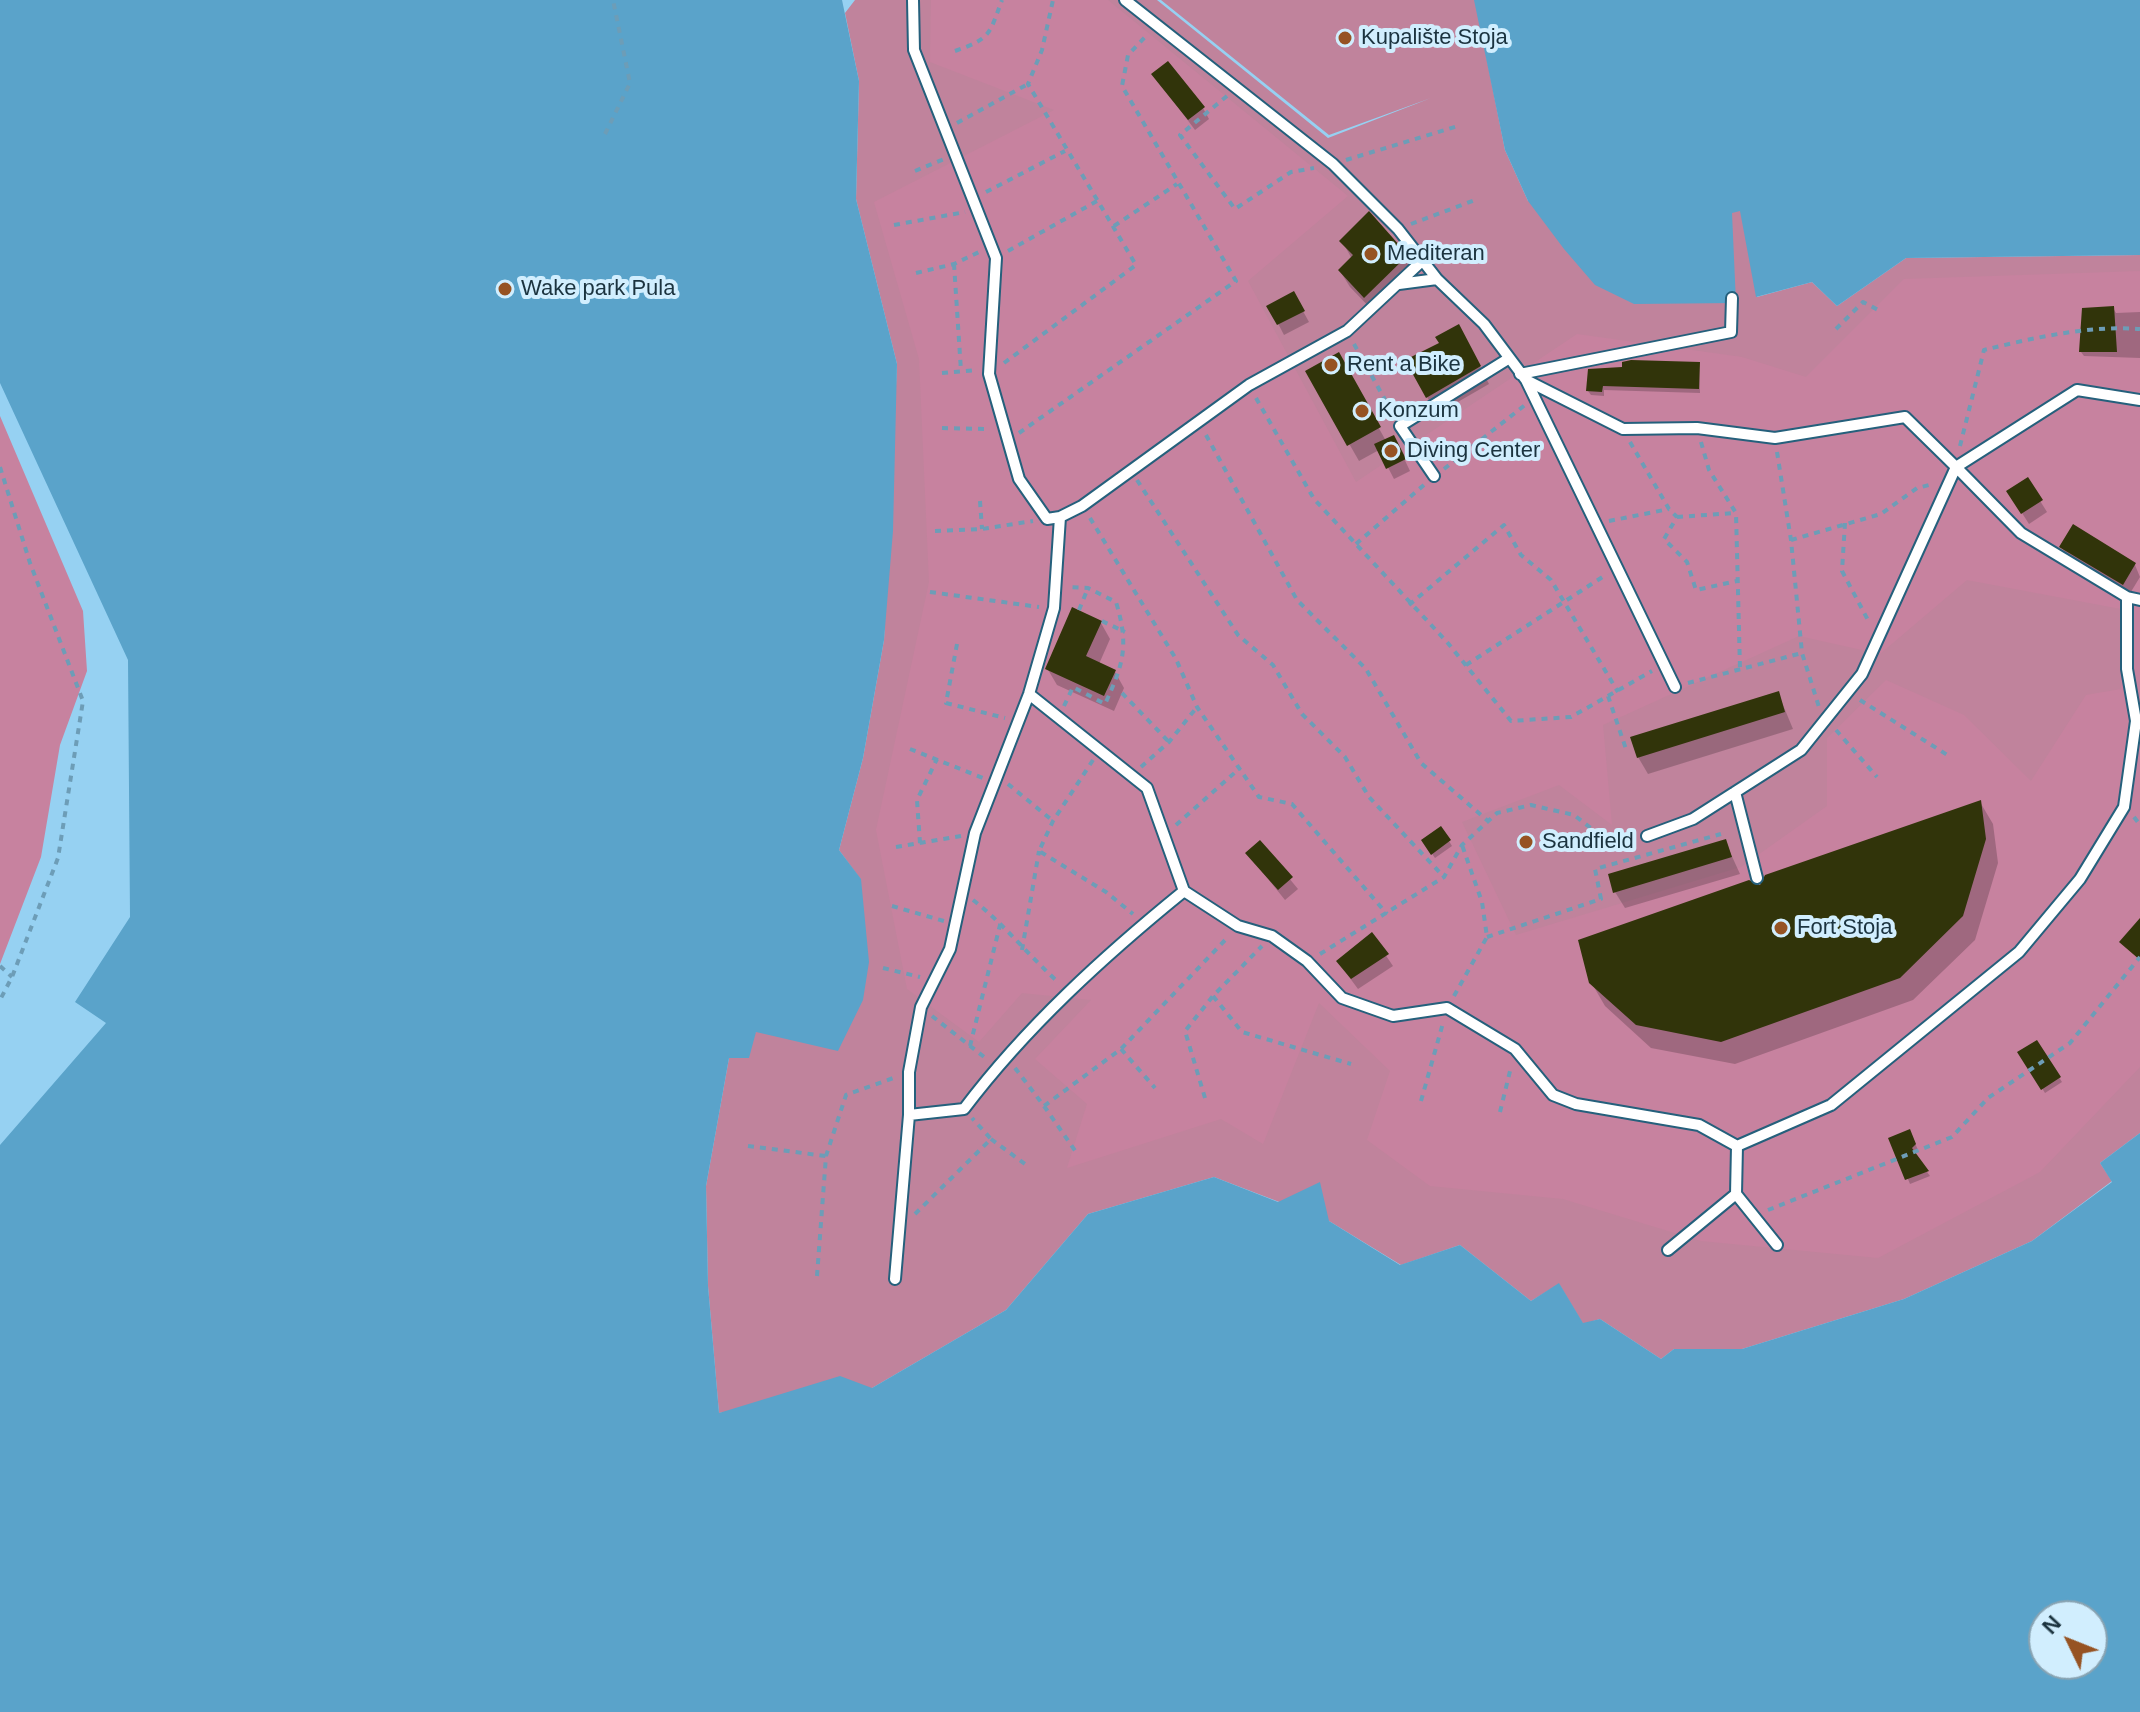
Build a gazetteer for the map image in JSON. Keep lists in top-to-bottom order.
{
  "places": [
    "Kupalište Stoja",
    "Mediteran",
    "Wake park Pula",
    "Rent a Bike",
    "Konzum",
    "Diving Center",
    "Sandfield",
    "Fort Stoja"
  ],
  "north": "top left"
}
